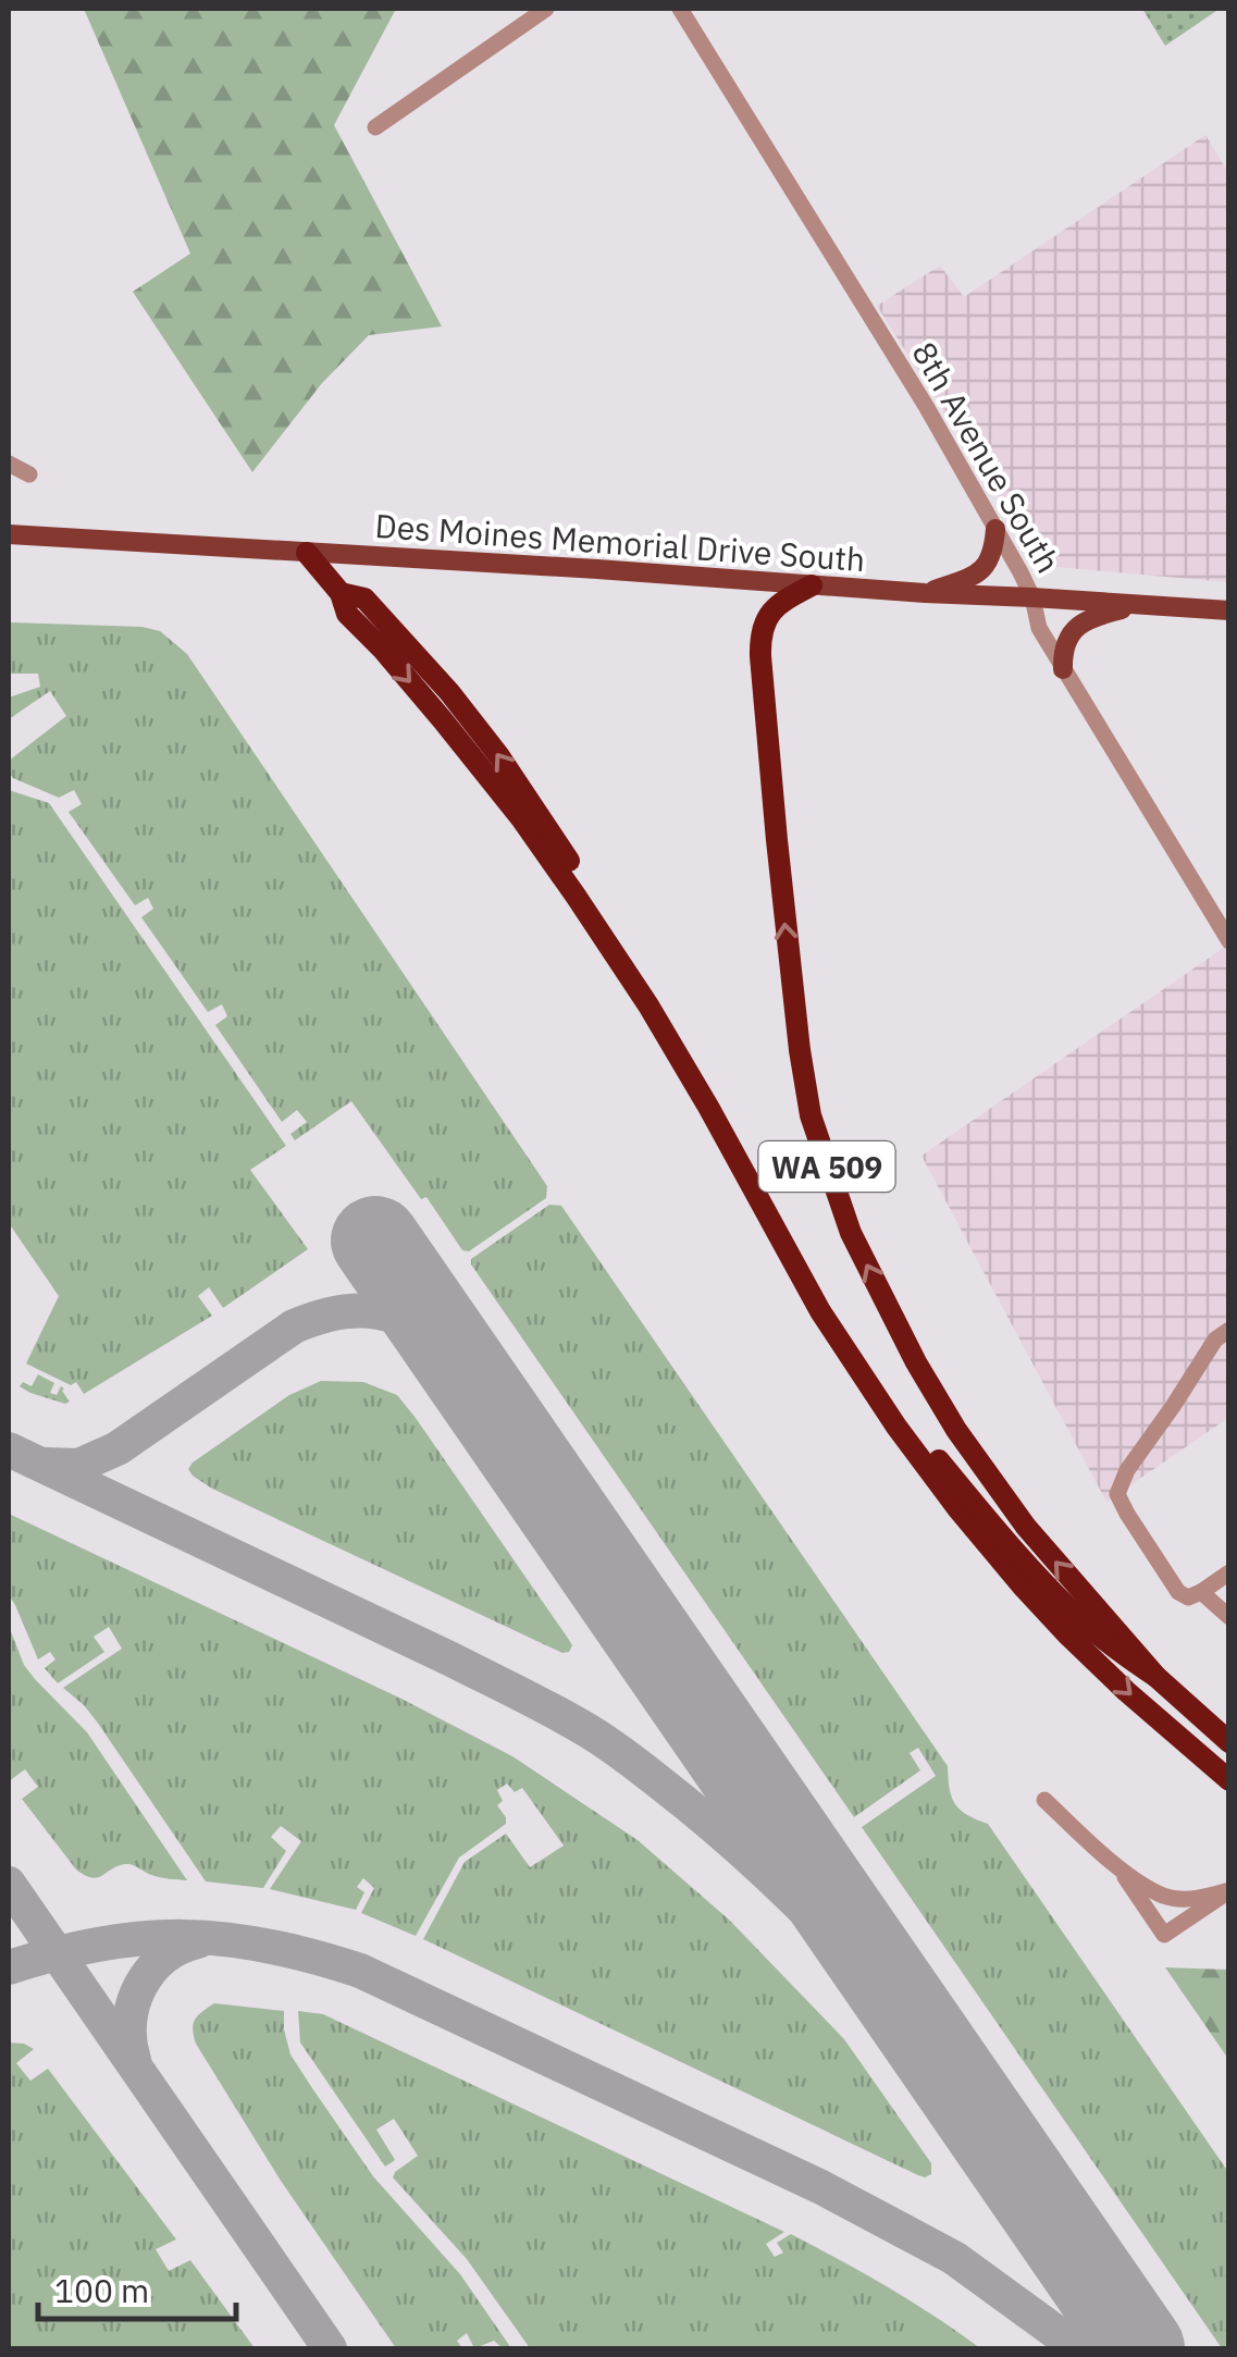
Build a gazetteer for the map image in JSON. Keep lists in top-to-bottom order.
{
  "streets": {
    "highway": ["WA 509"],
    "main road": ["Des Moines Memorial Drive South"],
    "street": ["8th Avenue South"]
  },
  "crossings": [
    ["8th Avenue South", "Des Moines Memorial Drive South"],
    ["Des Moines Memorial Drive South", "WA 509"]
  ],
  "scale_bar": "100 m"
}
